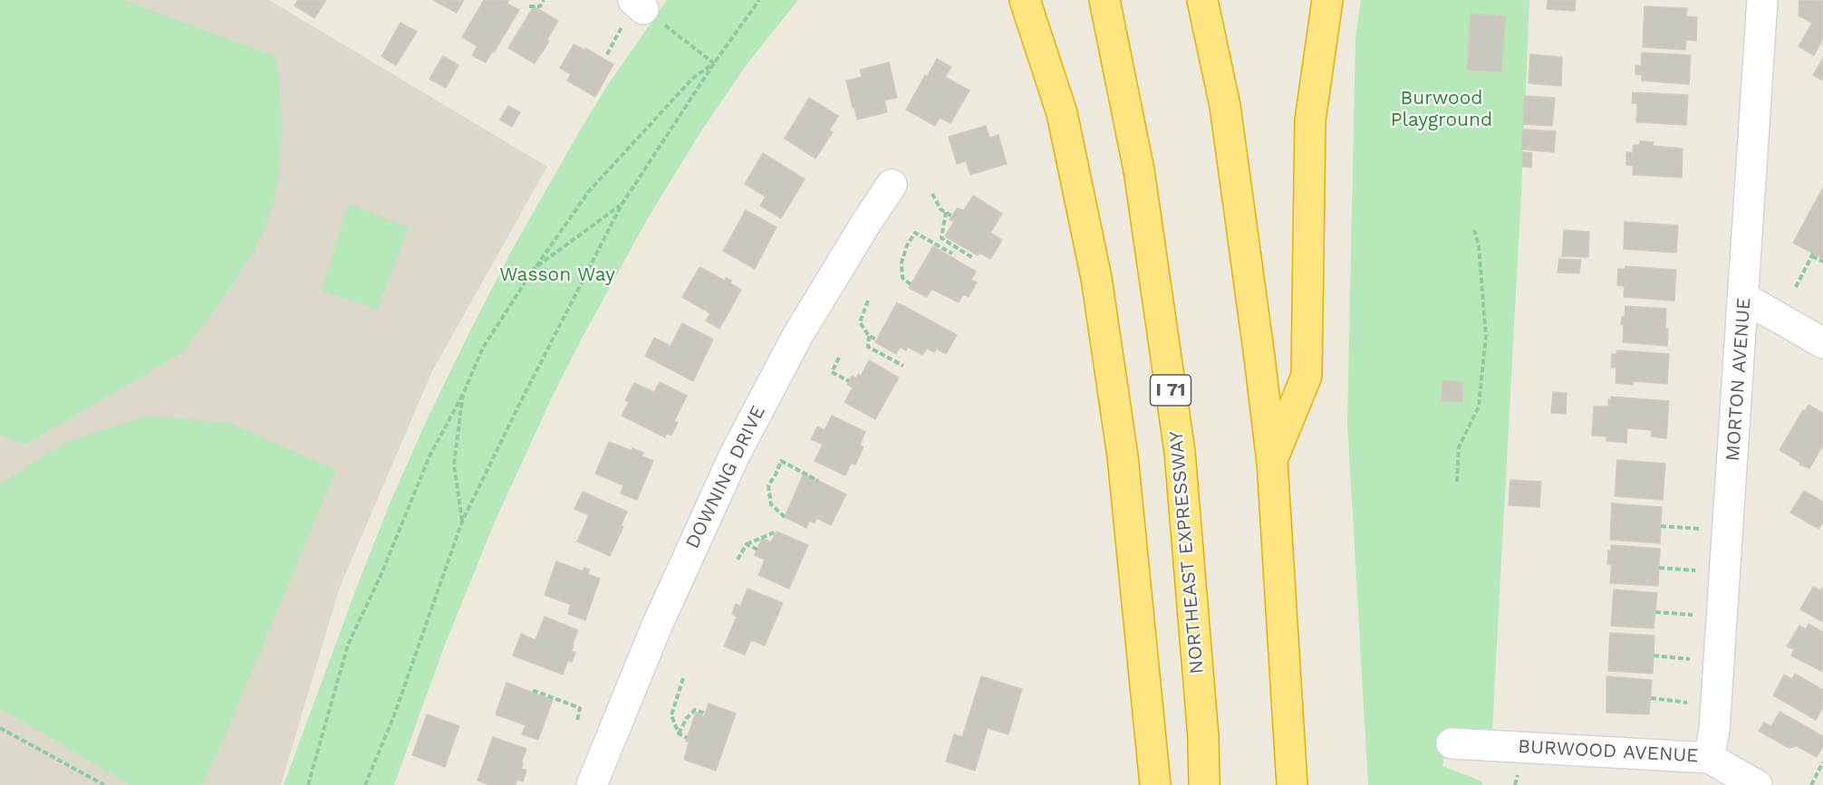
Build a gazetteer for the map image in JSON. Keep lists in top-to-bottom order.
{
  "streets": {
    "highway": ["I 71", "NORTHEAST EXPRESSWAY"],
    "street": ["MORTON AVENUE", "DOWNING DRIVE", "BURWOOD AVENUE"]
  },
  "crossings": [
    ["MORTON AVENUE", "BURWOOD AVENUE"]
  ],
  "parks": ["Burwood Playground", "Wasson Way"]
}
